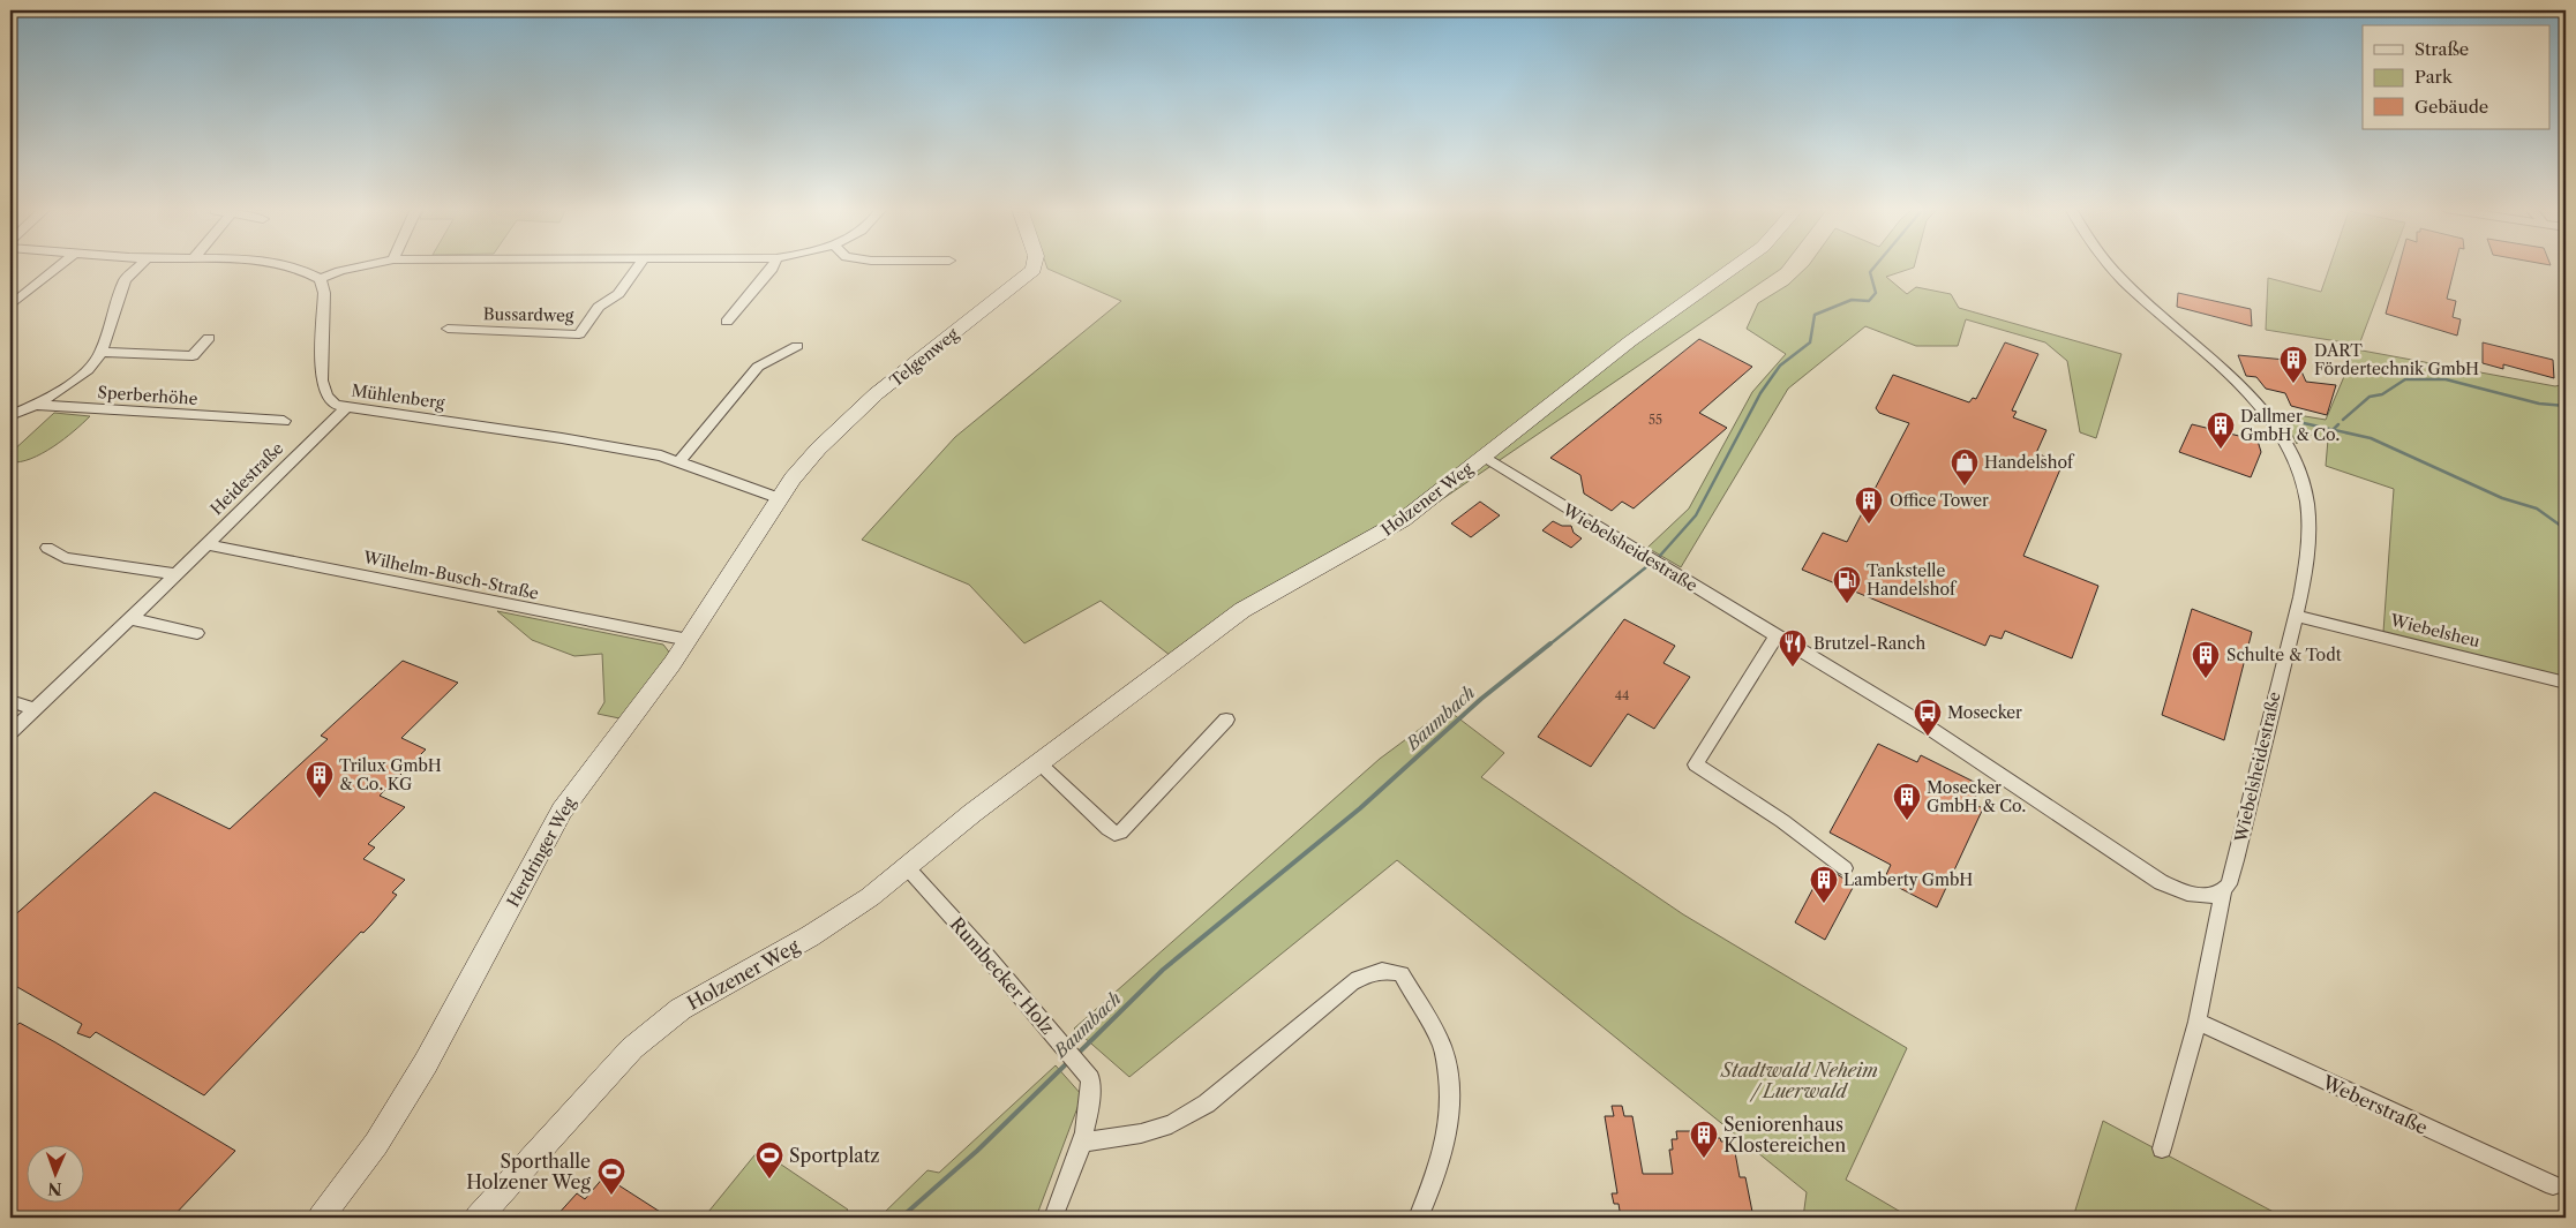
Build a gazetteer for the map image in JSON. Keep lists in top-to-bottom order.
{
  "streets": {
    "main road": ["Telgenweg", "Holzener Weg", "Herdringer Weg"],
    "street": [
      "Bussardweg",
      "Sperberhöhe",
      "Mühlenberg",
      "Heidestraße",
      "Wiebelsheidestraße",
      "Wilhelm-Busch-Straße",
      "Wiebelsheu",
      "Rumbecker Holz",
      "Weberstraße"
    ]
  },
  "crossings": [
    ["Telgenweg", "Mühlenberg"],
    ["Telgenweg", "Herdringer Weg"],
    ["Mühlenberg", "Heidestraße"],
    ["Mühlenberg", "Herdringer Weg"],
    ["Heidestraße", "Wilhelm-Busch-Straße"],
    ["Holzener Weg", "Wiebelsheidestraße"],
    ["Holzener Weg", "Rumbecker Holz"],
    ["Wiebelsheidestraße", "Wiebelsheu"],
    ["Wilhelm-Busch-Straße", "Herdringer Weg"]
  ],
  "water": ["Baumbach"],
  "parks": ["Stadtwald Neheim / Luerwald"],
  "places": {
    "building": [
      "DART Fördertechnik GmbH",
      "Dallmer GmbH & Co.",
      "Office Tower",
      "Schulte & Todt",
      "Trilux GmbH & Co. KG",
      "Mosecker GmbH & Co.",
      "Lamberty GmbH",
      "Seniorenhaus Klostereichen"
    ],
    "shop": ["Handelshof"],
    "fuel station": ["Tankstelle Handelshof"],
    "restaurant": ["Brutzel-Ranch"],
    "bus stop": ["Mosecker"],
    "sports": ["Sportplatz", "Sporthalle Holzener Weg"]
  },
  "house_numbers": ["55", "44"],
  "legend": ["Straße", "Park", "Gebäude"],
  "north": "bottom"
}
